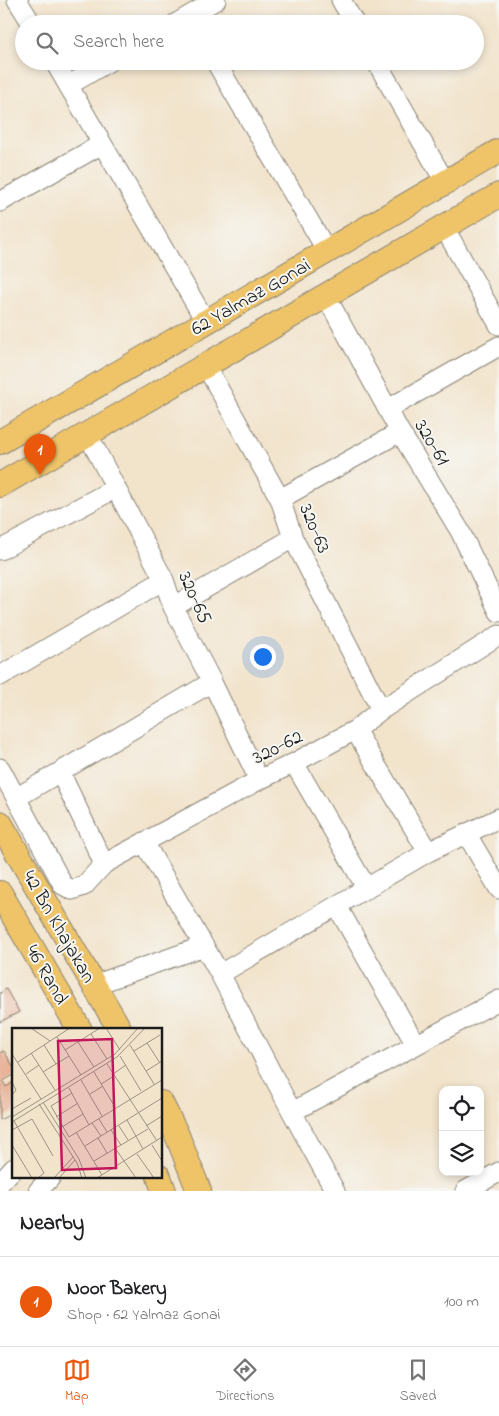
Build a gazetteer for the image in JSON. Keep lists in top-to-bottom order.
{
  "streets": {
    "main road": ["62 Yalmaz Gonai", "42 Bn Khajakan", "46 Rand"],
    "street": [
      "320-61",
      "320-63",
      "320-65",
      "320-62"
    ]
  },
  "crossings": [
    ["62 Yalmaz Gonai", "320-61"],
    ["62 Yalmaz Gonai", "320-63"],
    ["62 Yalmaz Gonai", "320-65"],
    ["320-63", "320-62"],
    ["320-65", "320-62"]
  ],
  "page": {
    "search": "Search here",
    "pins": "1",
    "heading": "Nearby",
    "list": [
      {
        "mark": "1",
        "name": "Noor Bakery",
        "note": "Shop · 62 Yalmaz Gonai",
        "value": "100 m"
      }
    ],
    "nav": ["Map", "Directions", "Saved"]
  }
}
